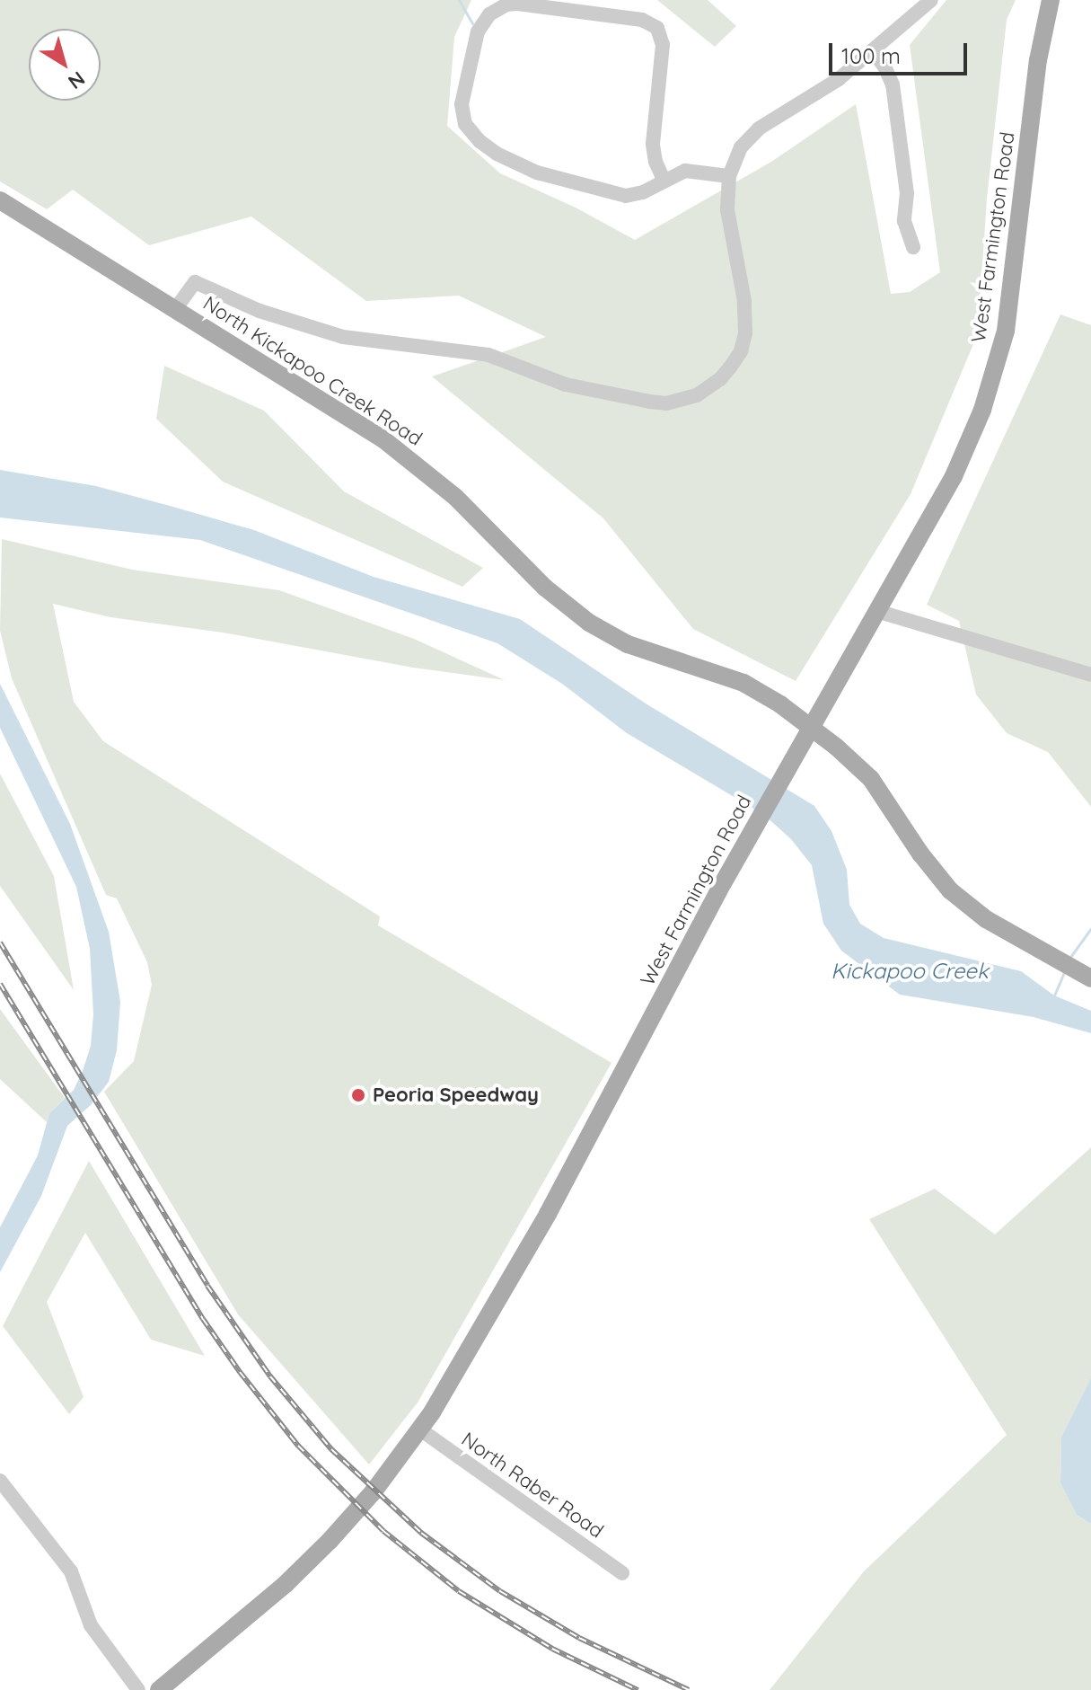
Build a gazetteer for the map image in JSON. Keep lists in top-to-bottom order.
{
  "streets": {
    "main road": ["West Farmington Road", "North Kickapoo Creek Road"],
    "street": ["North Raber Road"]
  },
  "crossings": [
    ["West Farmington Road", "North Kickapoo Creek Road"],
    ["West Farmington Road", "North Raber Road"]
  ],
  "water": ["Kickapoo Creek"],
  "places": ["Peoria Speedway"],
  "scale_bar": "100 m",
  "north": "bottom right"
}
